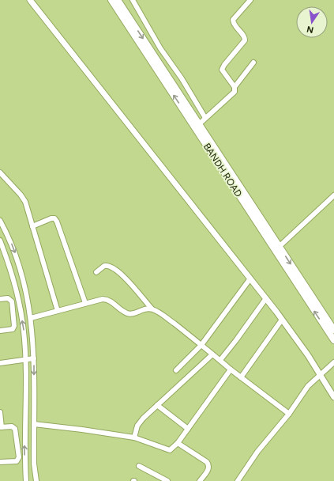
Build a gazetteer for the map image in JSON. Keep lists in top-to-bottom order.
{
  "streets": {
    "main road": ["BANDH ROAD"]
  },
  "north": "bottom"
}
